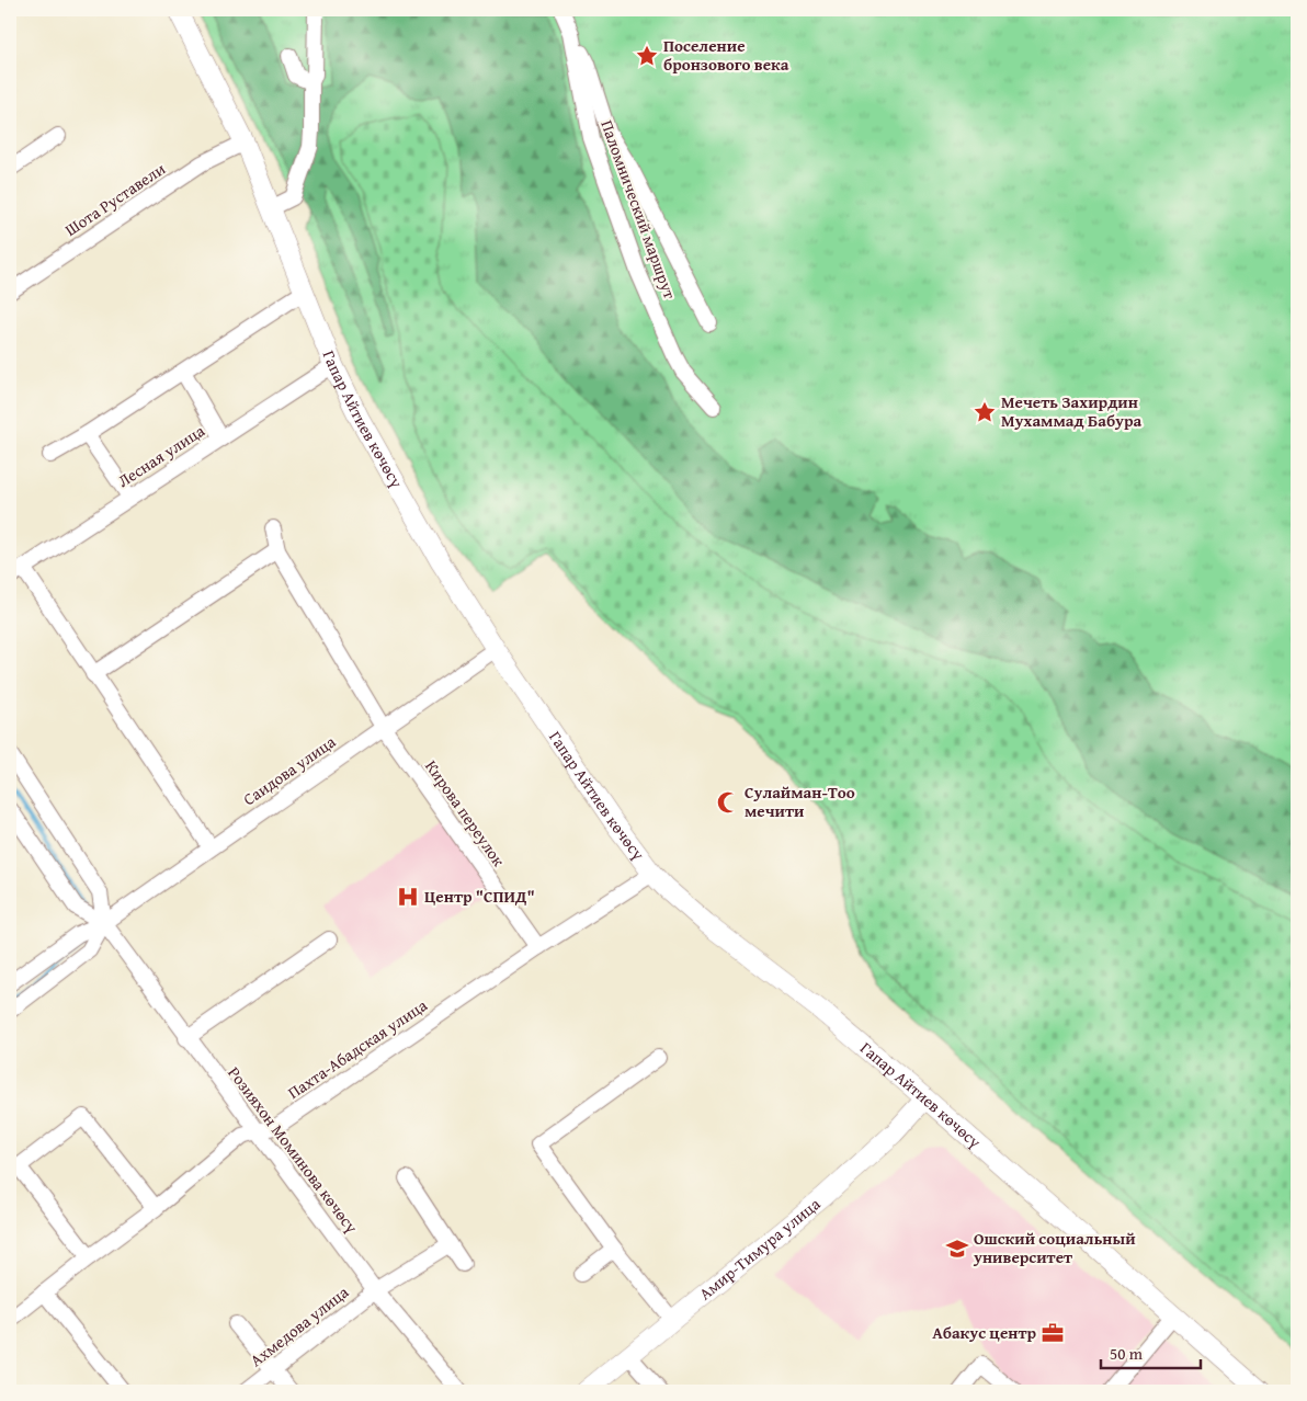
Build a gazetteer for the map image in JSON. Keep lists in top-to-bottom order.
{
  "streets": {
    "main road": ["Гапар Айтиев көчөсү", "Амир-Тимура улица"],
    "street": [
      "Шота Руставели",
      "Паломнический маршрут",
      "Лесная улица",
      "Саидова улица",
      "Кирова переулок",
      "Пахта-Абадская улица",
      "Розияхон Моминова көчөсү",
      "Ахмедова улица"
    ]
  },
  "crossings": [
    ["Шота Руставели", "Гапар Айтиев көчөсү"],
    ["Гапар Айтиев көчөсү", "Лесная улица"],
    ["Гапар Айтиев көчөсү", "Саидова улица"],
    ["Гапар Айтиев көчөсү", "Пахта-Абадская улица"],
    ["Гапар Айтиев көчөсү", "Амир-Тимура улица"],
    ["Саидова улица", "Кирова переулок"],
    ["Саидова улица", "Розияхон Моминова көчөсү"],
    ["Кирова переулок", "Пахта-Абадская улица"],
    ["Пахта-Абадская улица", "Розияхон Моминова көчөсү"],
    ["Розияхон Моминова көчөсү", "Ахмедова улица"]
  ],
  "places": {
    "place": ["Поселение бронзового века", "Мечеть Захирдин Мухаммад Бабура"],
    "mosque": ["Сулайман-Тоо мечити"],
    "hospital": ["Центр \"СПИД\""],
    "school or university": ["Ошский социальный университет"],
    "office": ["Абакус центр"]
  },
  "scale_bar": "50 m"
}
